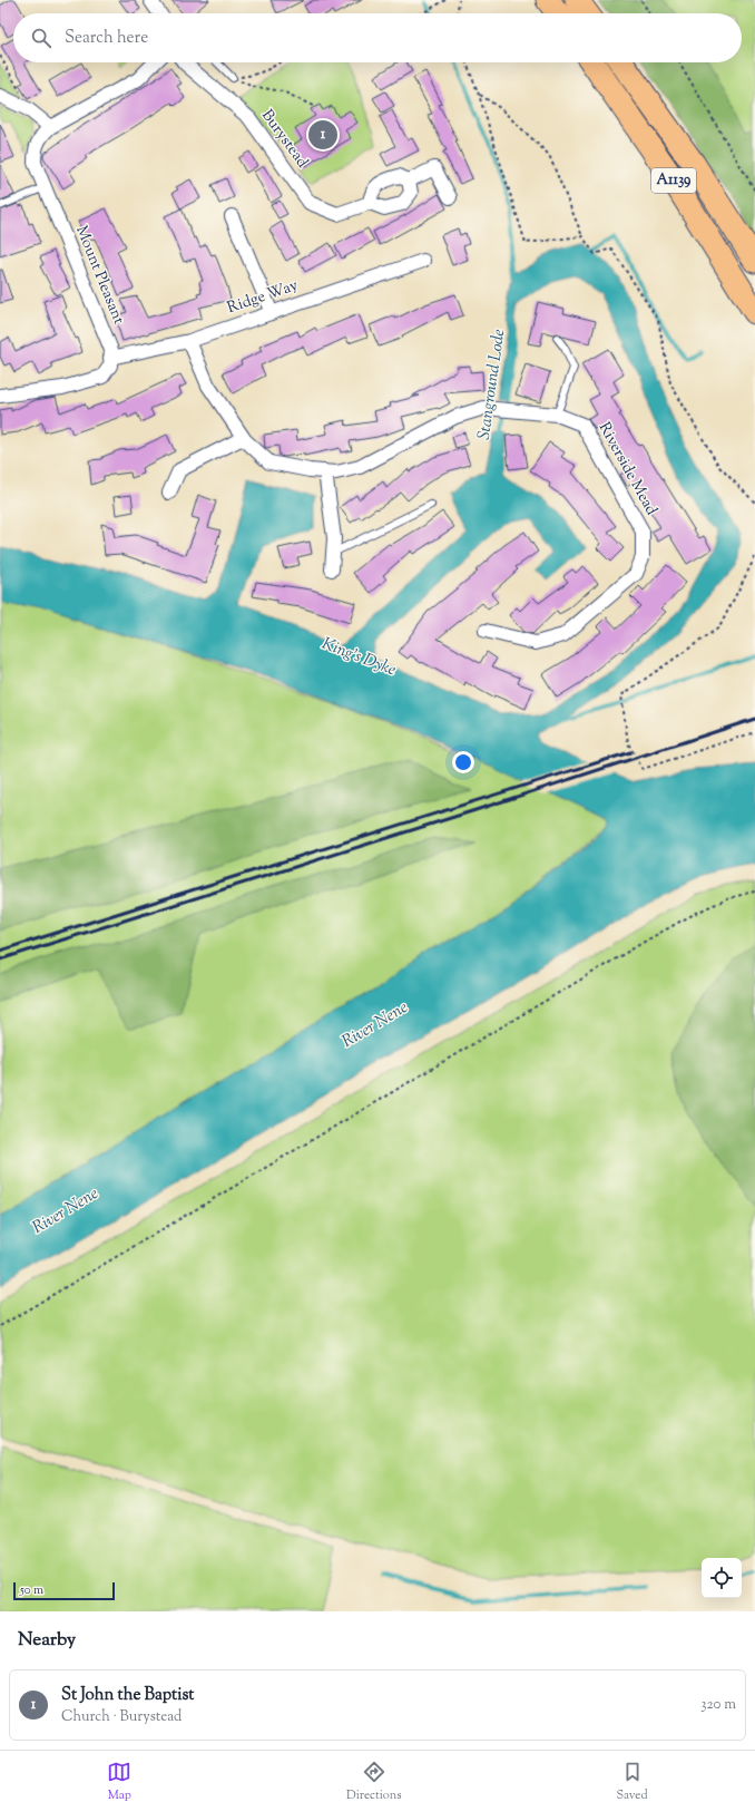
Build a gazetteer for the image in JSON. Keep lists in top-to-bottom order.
{
  "streets": {
    "highway": ["A1139"],
    "street": [
      "Burystead",
      "Mount Pleasant",
      "Ridge Way",
      "Riverside Mead"
    ]
  },
  "crossings": [
    ["Mount Pleasant", "Ridge Way"],
    ["Ridge Way", "Riverside Mead"]
  ],
  "water": ["Stanground Lode", "King's Dyke", "River Nene"],
  "scale_bar": "50 m",
  "page": {
    "search": "Search here",
    "pins": "1",
    "scale": "50 m",
    "heading": "Nearby",
    "list": [
      {
        "mark": "1",
        "name": "St John the Baptist",
        "note": "Church · Burystead",
        "value": "320 m"
      }
    ],
    "nav": ["Map", "Directions", "Saved"]
  }
}
